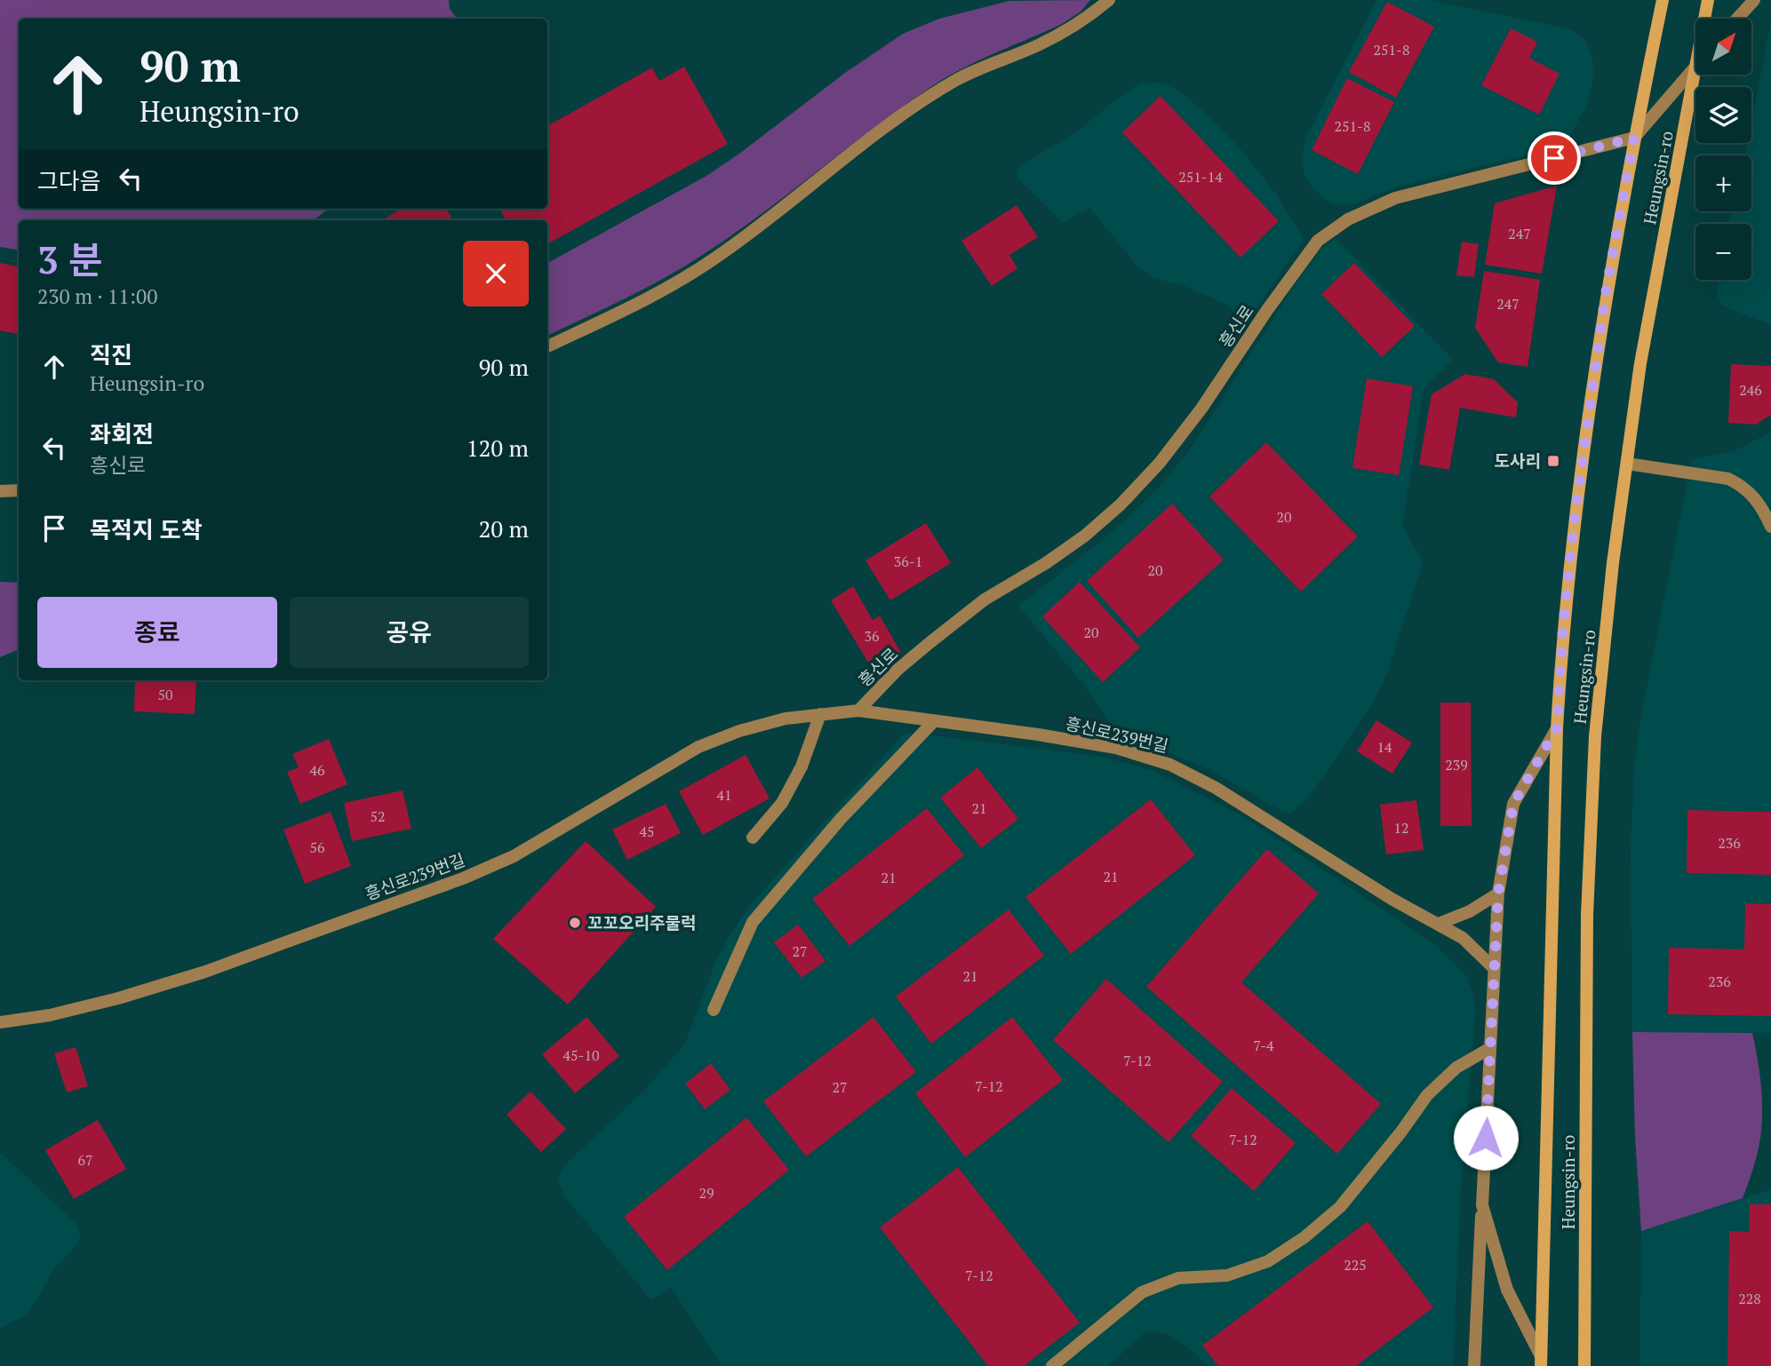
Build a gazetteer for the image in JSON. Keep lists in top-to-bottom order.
{
  "streets": {
    "main road": ["Heungsin-ro"],
    "lane": ["흥신로", "흥신로239번길"]
  },
  "crossings": [
    ["Heungsin-ro", "흥신로"],
    ["흥신로", "흥신로239번길"]
  ],
  "places": {
    "transit": ["도사리"],
    "other": ["꼬꼬오리주물럭"]
  },
  "house_numbers": [
    "251-8",
    "251-8",
    "251-14",
    "247",
    "247",
    "246",
    "20",
    "36-1",
    "20",
    "20",
    "36",
    "50",
    "14",
    "239",
    "46",
    "41",
    "21",
    "52",
    "12",
    "45",
    "236",
    "56",
    "21",
    "21",
    "27",
    "21",
    "236",
    "7-4",
    "45-10",
    "7-12",
    "7-12",
    "27",
    "7-12",
    "67",
    "29",
    "225",
    "7-12",
    "228"
  ],
  "north": "top right",
  "page": {
    "map_buttons": ["+", "−"],
    "turn": ["90 m", "Heungsin-ro"],
    "then": "그다음",
    "heading": ["3 분", "230 m · 11:00"],
    "list": [
      {
        "name": "직진",
        "note": "Heungsin-ro",
        "value": "90 m"
      },
      {
        "name": "좌회전",
        "note": "흥신로",
        "value": "120 m"
      },
      {
        "name": "목적지 도착",
        "value": "20 m"
      }
    ],
    "buttons": ["종료", "공유"]
  }
}
